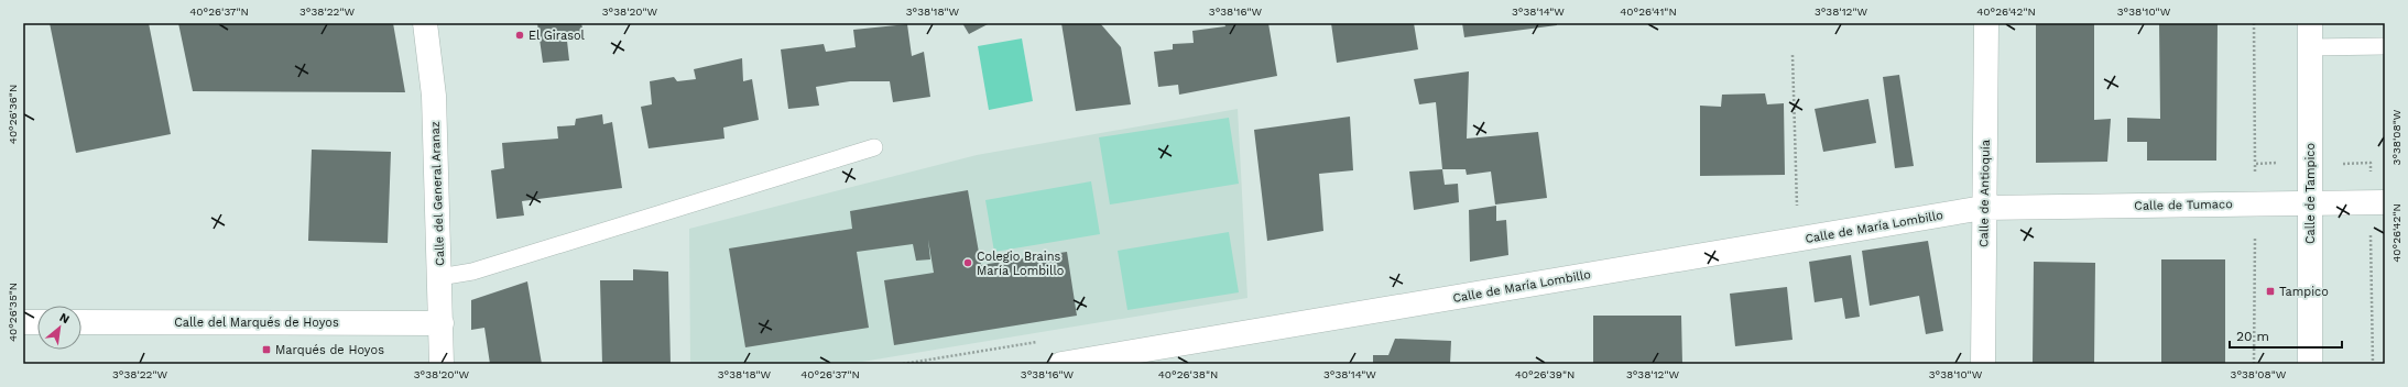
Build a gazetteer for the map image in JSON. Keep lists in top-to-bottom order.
{
  "streets": {
    "street": [
      "Calle del General Aranaz",
      "Calle de Antioquía",
      "Calle de Tampico",
      "Calle de Tumaco",
      "Calle de María Lombillo",
      "Calle del Marqués de Hoyos"
    ]
  },
  "crossings": [
    ["Calle del General Aranaz", "Calle del Marqués de Hoyos"],
    ["Calle de Antioquía", "Calle de Tumaco"],
    ["Calle de Antioquía", "Calle de María Lombillo"],
    ["Calle de Tampico", "Calle de Tumaco"],
    ["Calle de Tumaco", "Calle de María Lombillo"]
  ],
  "places": {
    "other": ["El Girasol", "Colegio Brains María Lombillo"],
    "transit": ["Tampico", "Marqués de Hoyos"]
  },
  "scale_bar": "20 m",
  "north": "top right",
  "coordinates": [
    "40°26'37\"N",
    "3°38'22\"W",
    "3°38'20\"W",
    "3°38'18\"W",
    "3°38'16\"W",
    "3°38'14\"W",
    "40°26'41\"N",
    "3°38'12\"W",
    "40°26'42\"N",
    "3°38'10\"W",
    "40°26'36\"N",
    "3°38'08\"W",
    "40°26'35\"N",
    "40°26'38\"N",
    "40°26'39\"N"
  ]
}
